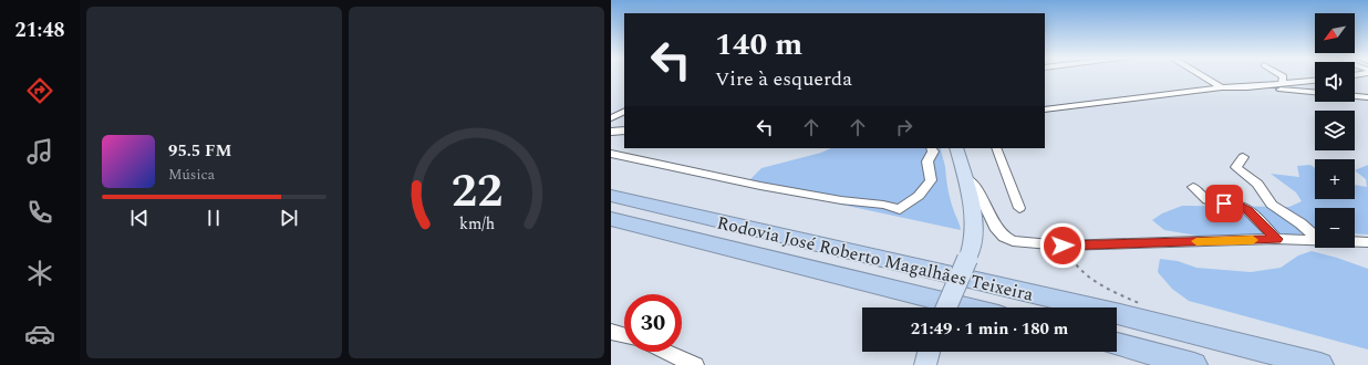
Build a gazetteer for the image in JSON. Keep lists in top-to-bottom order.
{
  "streets": {
    "highway": ["Rodovia José Roberto Magalhães Teixeira"]
  },
  "north": "bottom left",
  "page": {
    "tabs": "21:48",
    "map_buttons": ["+", "−"],
    "turn": ["140 m", "Vire à esquerda"],
    "song": ["95.5 FM", "Música"],
    "limit": "30",
    "trip": "21:49 · 1 min · 180 m",
    "gauge": ["22", "km/h"]
  }
}
